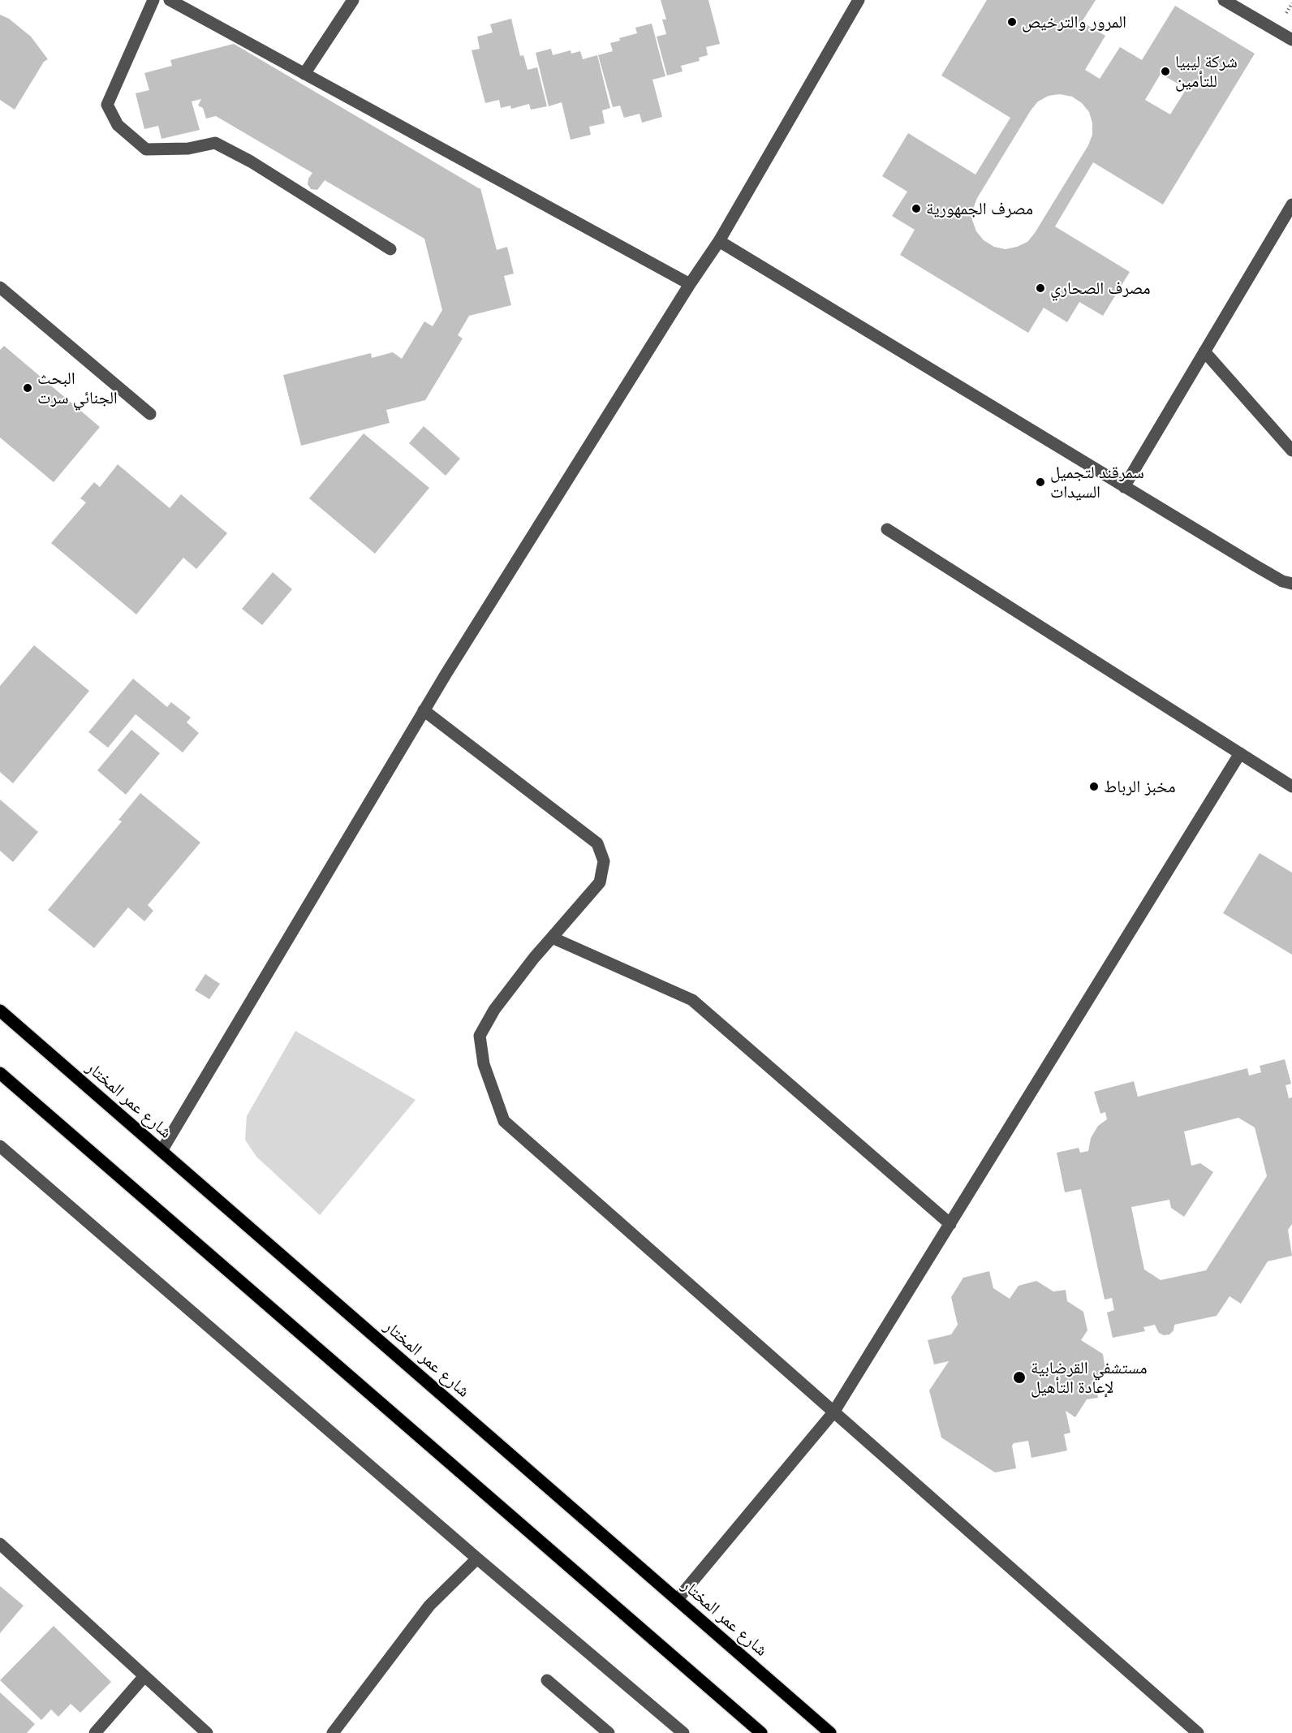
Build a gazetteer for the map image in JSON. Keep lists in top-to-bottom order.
{
  "streets": {
    "main road": ["شارع عمر المختار"]
  },
  "places": [
    "المرور والترخيص",
    "شركة ليبيا للتأمين",
    "مصرف الجمهورية",
    "مصرف الصحاري",
    "البحث الجنائي سرت",
    "سمرقند لتجميل السيدات",
    "مخبز الرباط",
    "مستشفي القرضابية لإعادة التأهيل"
  ]
}
